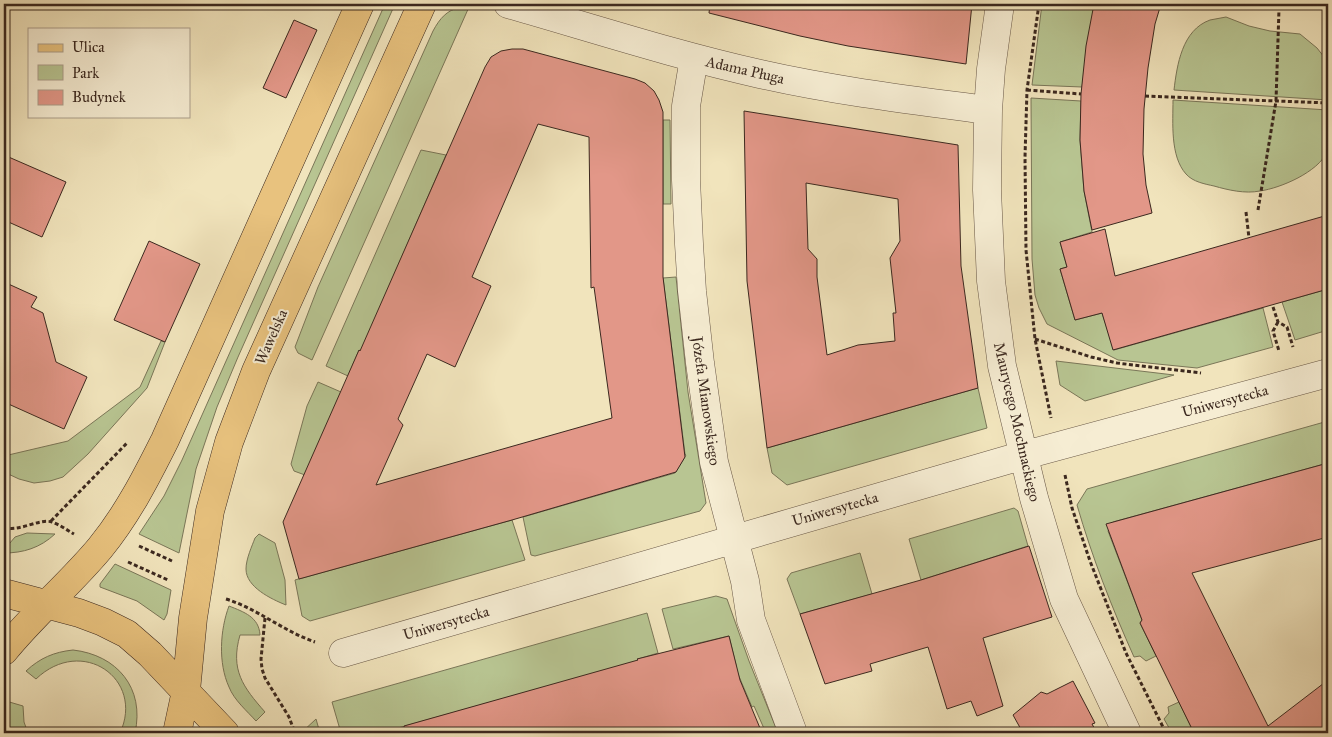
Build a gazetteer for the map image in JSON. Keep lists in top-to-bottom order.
{
  "streets": {
    "main road": ["Wawelska"],
    "street": [
      "Adama Pługa",
      "Józefa Mianowskiego",
      "Uniwersytecka",
      "Maurycego Mochnackiego"
    ]
  },
  "crossings": [
    ["Adama Pługa", "Józefa Mianowskiego"],
    ["Adama Pługa", "Maurycego Mochnackiego"],
    ["Józefa Mianowskiego", "Uniwersytecka"],
    ["Uniwersytecka", "Maurycego Mochnackiego"]
  ],
  "legend": ["Ulica", "Park", "Budynek"]
}
